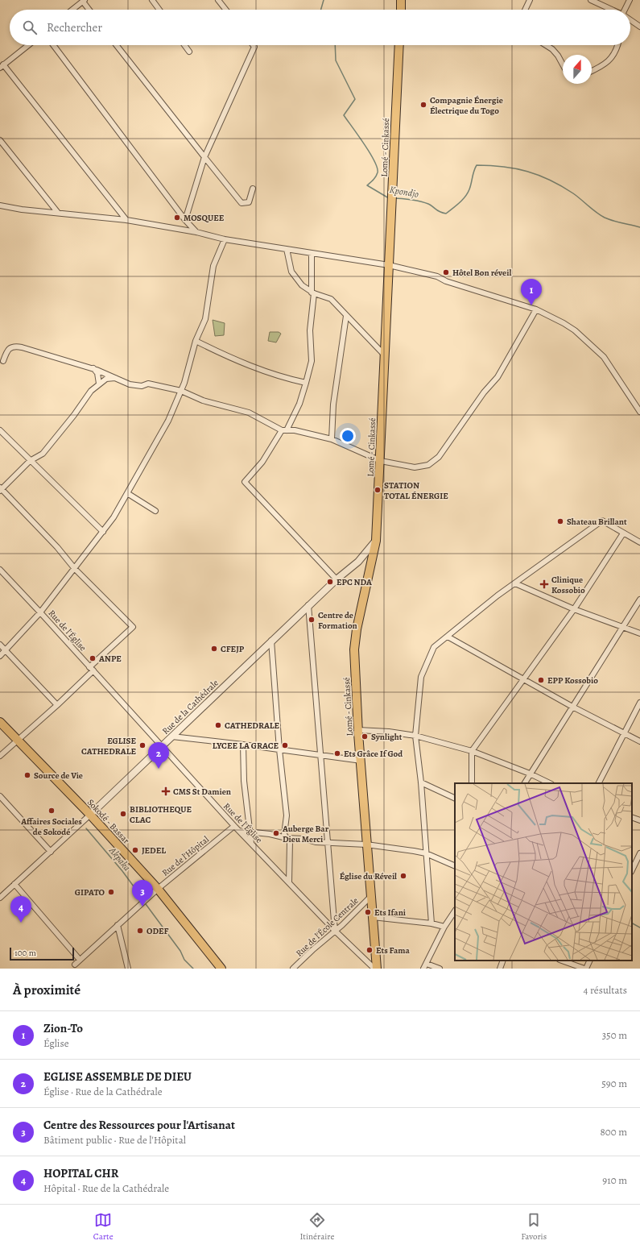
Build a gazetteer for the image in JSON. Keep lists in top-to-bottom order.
{
  "streets": {
    "main road": ["Lomé - Cinkassé", "Sokodé - Bassar"],
    "street": [
      "Rue de l'Église",
      "Rue de la Cathédrale",
      "Rue de l'Hôpital",
      "Rue de l'École Centrale"
    ]
  },
  "crossings": [
    ["Lomé - Cinkassé", "Rue de l'Église"],
    ["Lomé - Cinkassé", "Rue de la Cathédrale"],
    ["Lomé - Cinkassé", "Rue de l'École Centrale"],
    ["Rue de l'Église", "Rue de la Cathédrale"],
    ["Rue de l'Église", "Rue de l'Hôpital"],
    ["Rue de l'Église", "Rue de l'École Centrale"],
    ["Rue de la Cathédrale", "Sokodé - Bassar"],
    ["Sokodé - Bassar", "Rue de l'Hôpital"]
  ],
  "water": ["Kpondjo", "Akpaka"],
  "places": {
    "other": [
      "Compagnie Énergie Électrique du Togo",
      "MOSQUEE",
      "Hôtel Bon réveil",
      "STATION TOTAL ÉNERGIE",
      "Shateau Brillant",
      "EPC NDA",
      "Centre de Formation",
      "CFEJP",
      "ANPE",
      "EPP Kossobio",
      "CATHEDRALE",
      "Synlight",
      "EGLISE CATHEDRALE",
      "LYCEE LA GRACE",
      "Ets Grâce If God",
      "Source de Vie",
      "Affaires Sociales de Sokodé",
      "BIBLIOTHEQUE CLAC",
      "Auberge Bar Dieu Merci",
      "JEDEL",
      "Église du Réveil",
      "GIPATO",
      "Ets Ifani",
      "ODEF",
      "Ets Fama"
    ],
    "health": ["Clinique Kossobio", "CMS St Damien"]
  },
  "scale_bar": "100 m",
  "north": "top",
  "page": {
    "search": "Rechercher",
    "pins": [
      "1",
      "2",
      "3",
      "4"
    ],
    "scale": "100 m",
    "heading": ["À proximité", "4 résultats"],
    "list": [
      {
        "mark": "1",
        "name": "Zion-To",
        "note": "Église",
        "value": "350 m"
      },
      {
        "mark": "2",
        "name": "EGLISE ASSEMBLE DE DIEU",
        "note": "Église · Rue de la Cathédrale",
        "value": "590 m"
      },
      {
        "mark": "3",
        "name": "Centre des Ressources pour l'Artisanat",
        "note": "Bâtiment public · Rue de l'Hôpital",
        "value": "800 m"
      },
      {
        "mark": "4",
        "name": "HOPITAL CHR",
        "note": "Hôpital · Rue de la Cathédrale",
        "value": "910 m"
      }
    ],
    "nav": ["Carte", "Itinéraire", "Favoris"]
  }
}
